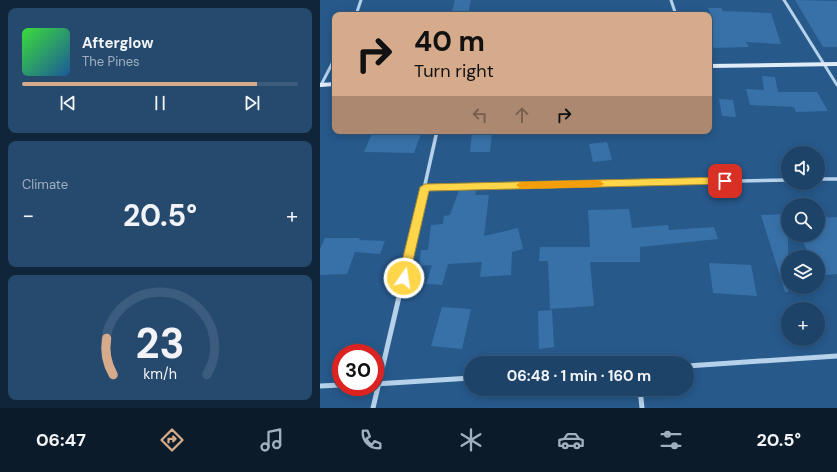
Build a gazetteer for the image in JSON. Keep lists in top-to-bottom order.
{
  "page": {
    "turn": ["40 m", "Turn right"],
    "song": ["Afterglow", "The Pines"],
    "tile": "Climate",
    "map_buttons": "+",
    "heat": ["−", "20.5°", "+"],
    "limit": "30",
    "trip": "06:48 · 1 min · 160 m",
    "tabs": ["06:47", "20.5°"],
    "gauge": ["23", "km/h"]
  }
}
